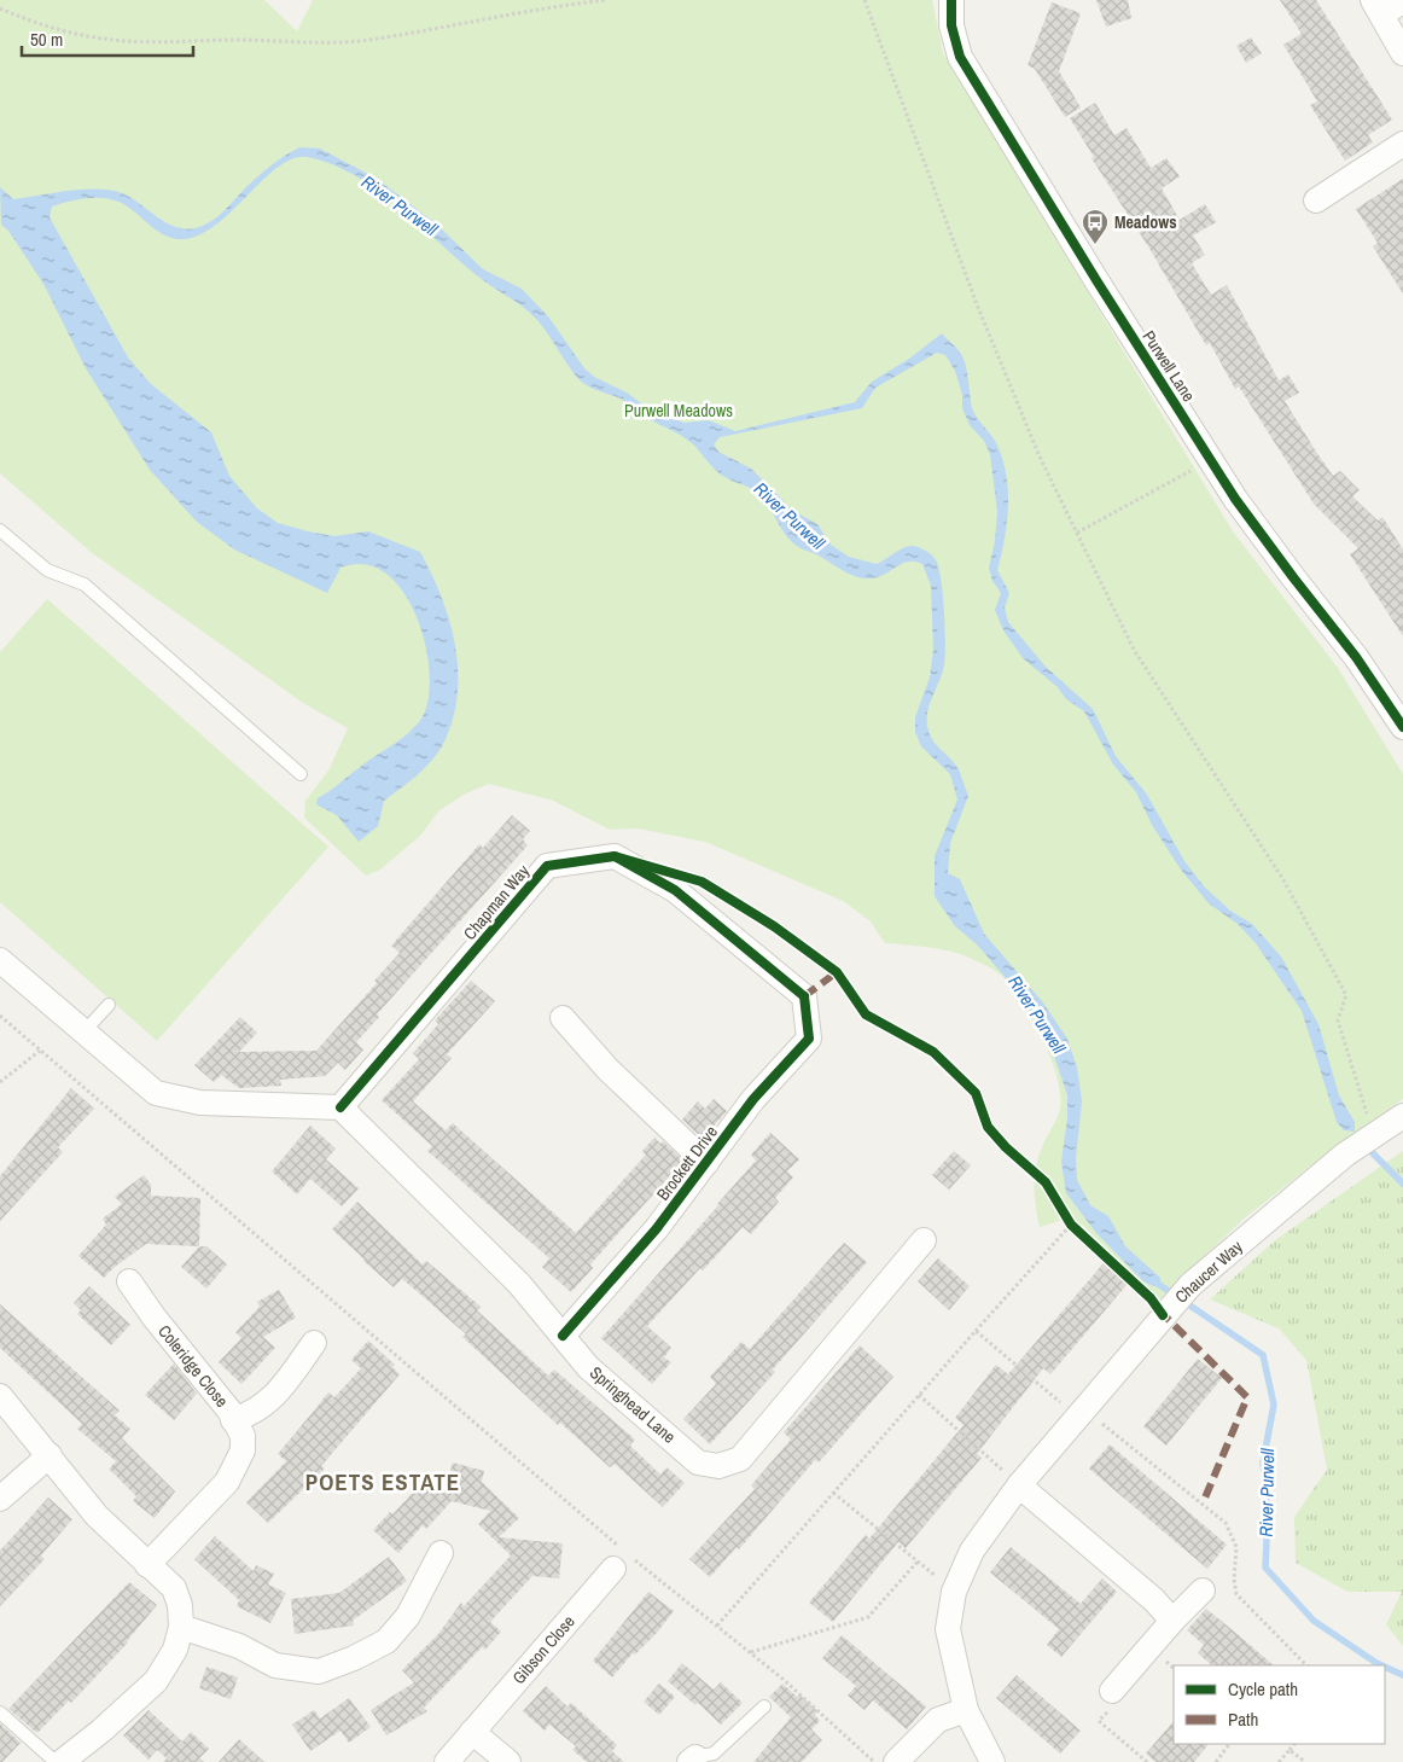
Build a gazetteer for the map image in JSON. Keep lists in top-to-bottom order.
{
  "streets": {
    "street": [
      "Purwell Lane",
      "Chapman Way",
      "Brockett Drive",
      "Chaucer Way",
      "Coleridge Close",
      "Springhead Lane",
      "Gibson Close"
    ]
  },
  "crossings": [
    ["Chapman Way", "Brockett Drive"],
    ["Chapman Way", "Springhead Lane"],
    ["Brockett Drive", "Springhead Lane"]
  ],
  "districts": ["POETS ESTATE"],
  "water": ["River Purwell"],
  "parks": ["Purwell Meadows"],
  "places": {
    "bus stop": ["Meadows"]
  },
  "legend": ["Cycle path", "Path"],
  "scale_bar": "50 m"
}
